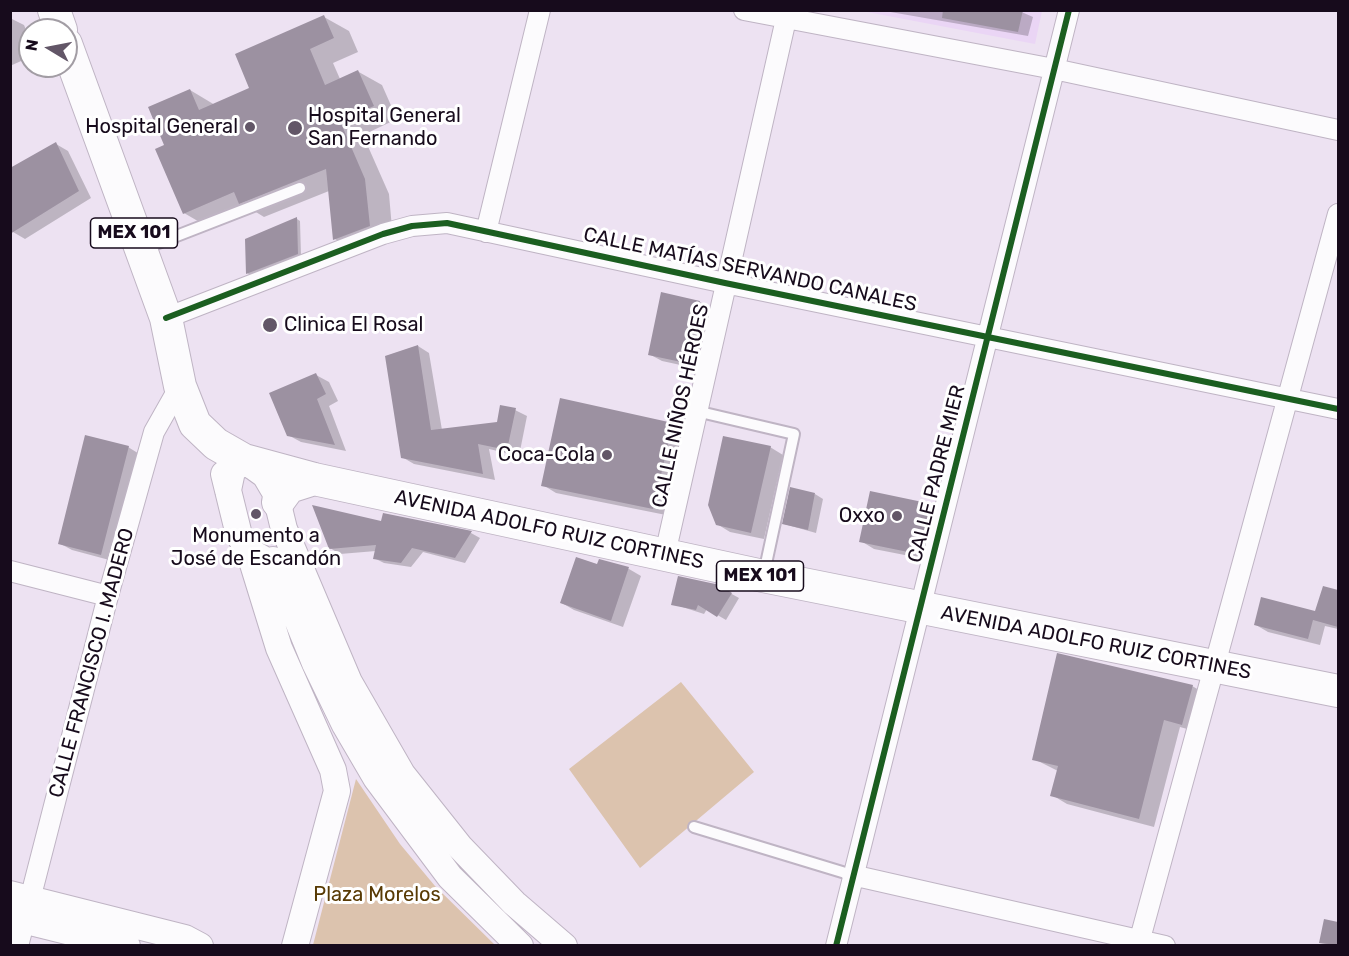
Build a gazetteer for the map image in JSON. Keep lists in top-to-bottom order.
{
  "streets": {
    "main road": ["MEX 101", "AVENIDA ADOLFO RUIZ CORTINES"],
    "street": [
      "CALLE MATÍAS SERVANDO CANALES",
      "CALLE NIÑOS HÉROES",
      "CALLE PADRE MIER",
      "CALLE FRANCISCO I. MADERO"
    ]
  },
  "crossings": [
    ["MEX 101", "CALLE MATÍAS SERVANDO CANALES"],
    ["MEX 101", "AVENIDA ADOLFO RUIZ CORTINES"],
    ["MEX 101", "CALLE FRANCISCO I. MADERO"],
    ["CALLE MATÍAS SERVANDO CANALES", "CALLE NIÑOS HÉROES"],
    ["CALLE MATÍAS SERVANDO CANALES", "CALLE PADRE MIER"],
    ["CALLE NIÑOS HÉROES", "AVENIDA ADOLFO RUIZ CORTINES"],
    ["CALLE PADRE MIER", "AVENIDA ADOLFO RUIZ CORTINES"]
  ],
  "parks": ["Plaza Morelos"],
  "places": [
    "Hospital General",
    "Hospital General San Fernando",
    "Clinica El Rosal",
    "Coca-Cola",
    "Monumento a José de Escandón",
    "Oxxo"
  ],
  "north": "left"
}
